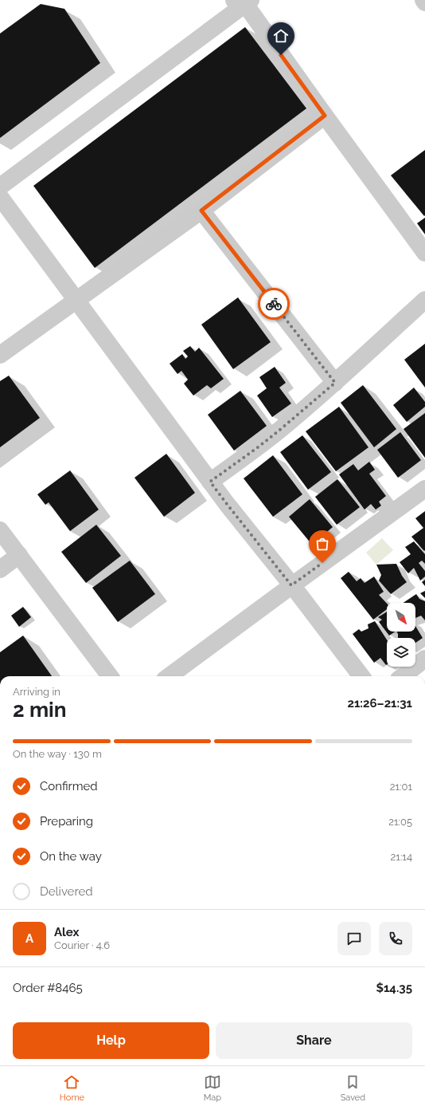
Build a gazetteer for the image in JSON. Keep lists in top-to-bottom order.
{
  "north": "bottom right",
  "page": {
    "heading": ["2 min", "Arriving in", "21:26–21:31"],
    "panel": [
      "Alex",
      "Courier · 4.6",
      "Order #8465",
      "$14.35"
    ],
    "bar": "On the way · 130 m",
    "list": [
      ["Confirmed", "21:01"],
      ["Preparing", "21:05"],
      ["On the way", "21:14"],
      "Delivered"
    ],
    "round": "A",
    "buttons": ["Help", "Share"],
    "tabs": ["Home", "Map", "Saved"]
  }
}
